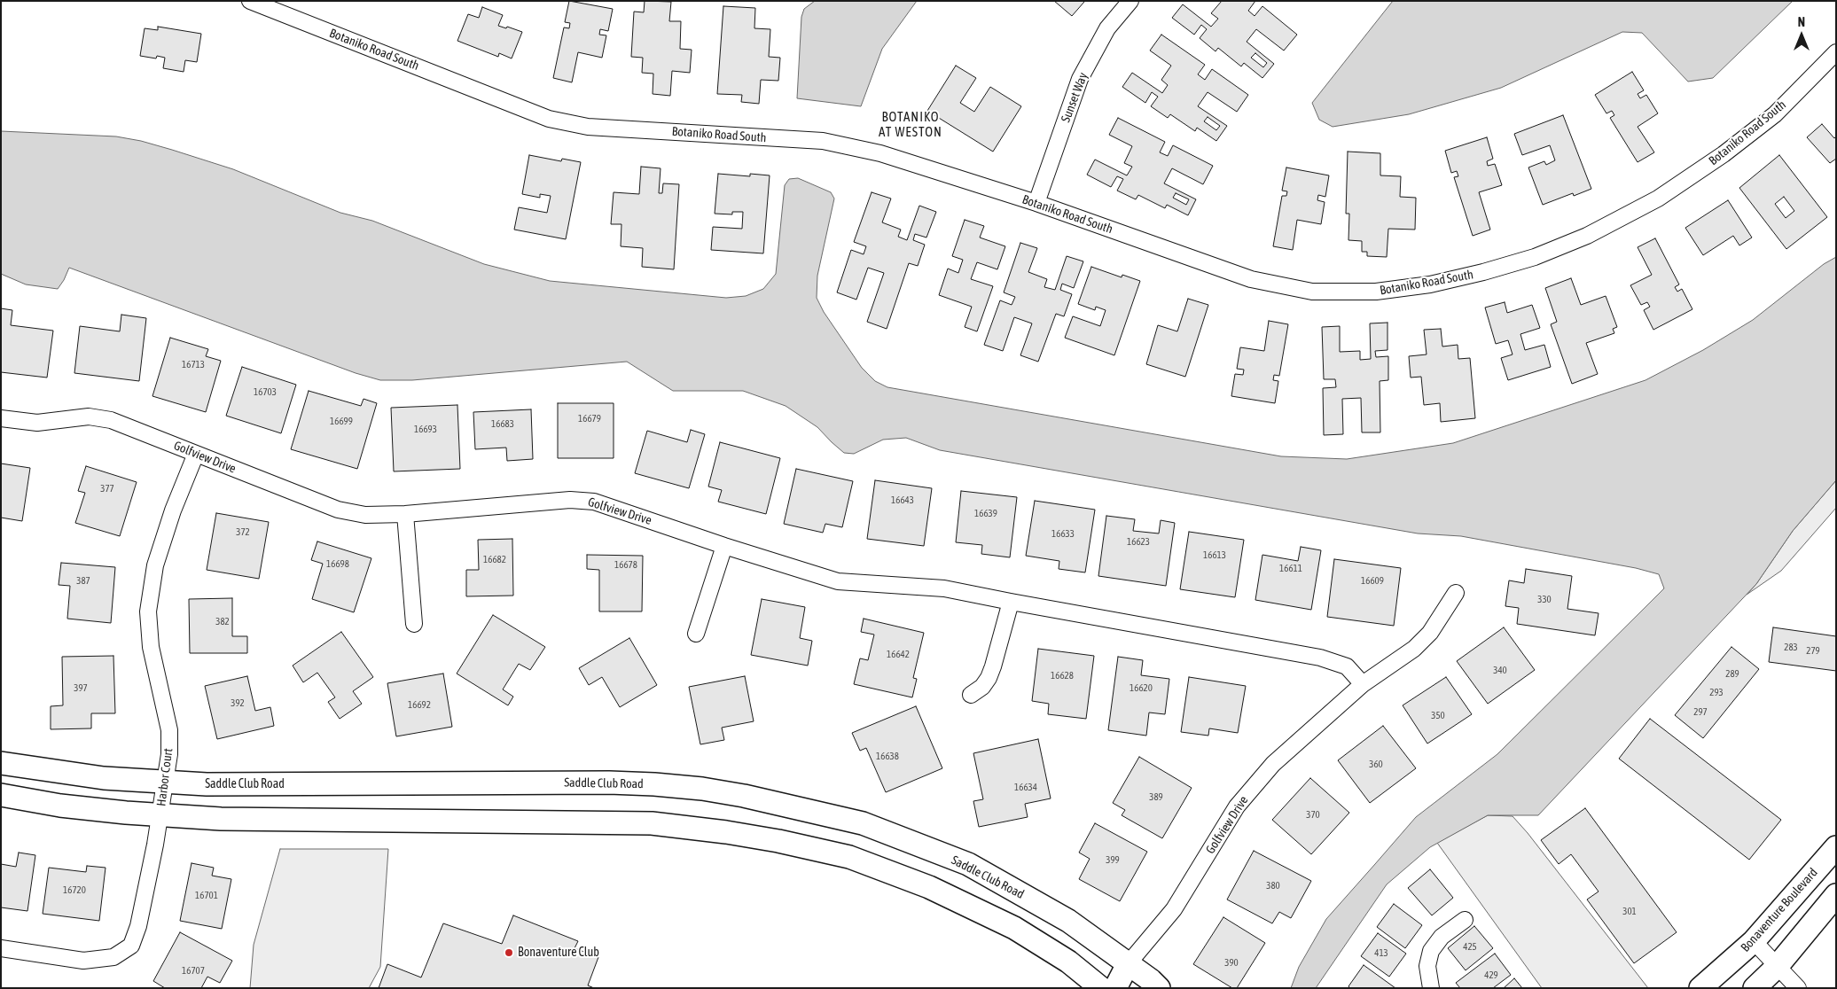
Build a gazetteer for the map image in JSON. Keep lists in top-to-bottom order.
{
  "streets": {
    "street": [
      "Botaniko Road South",
      "Sunset Way",
      "Golfview Drive",
      "Harbor Court",
      "Saddle Club Road",
      "Bonaventure Boulevard"
    ]
  },
  "crossings": [
    ["Botaniko Road South", "Sunset Way"],
    ["Golfview Drive", "Harbor Court"],
    ["Golfview Drive", "Saddle Club Road"],
    ["Harbor Court", "Saddle Club Road"]
  ],
  "districts": ["BOTANIKO AT WESTON"],
  "places": ["Bonaventure Club"],
  "house_numbers": [
    "16713",
    "16703",
    "16679",
    "16699",
    "16683",
    "16693",
    "377",
    "16643",
    "16639",
    "372",
    "16633",
    "16623",
    "16613",
    "16682",
    "16698",
    "16678",
    "16611",
    "387",
    "16609",
    "330",
    "382",
    "283",
    "279",
    "16642",
    "340",
    "289",
    "16628",
    "397",
    "16620",
    "293",
    "392",
    "16692",
    "297",
    "350",
    "16638",
    "360",
    "16634",
    "389",
    "370",
    "399",
    "380",
    "16720",
    "16701",
    "301",
    "425",
    "413",
    "390",
    "16707",
    "429"
  ],
  "north": "top"
}
